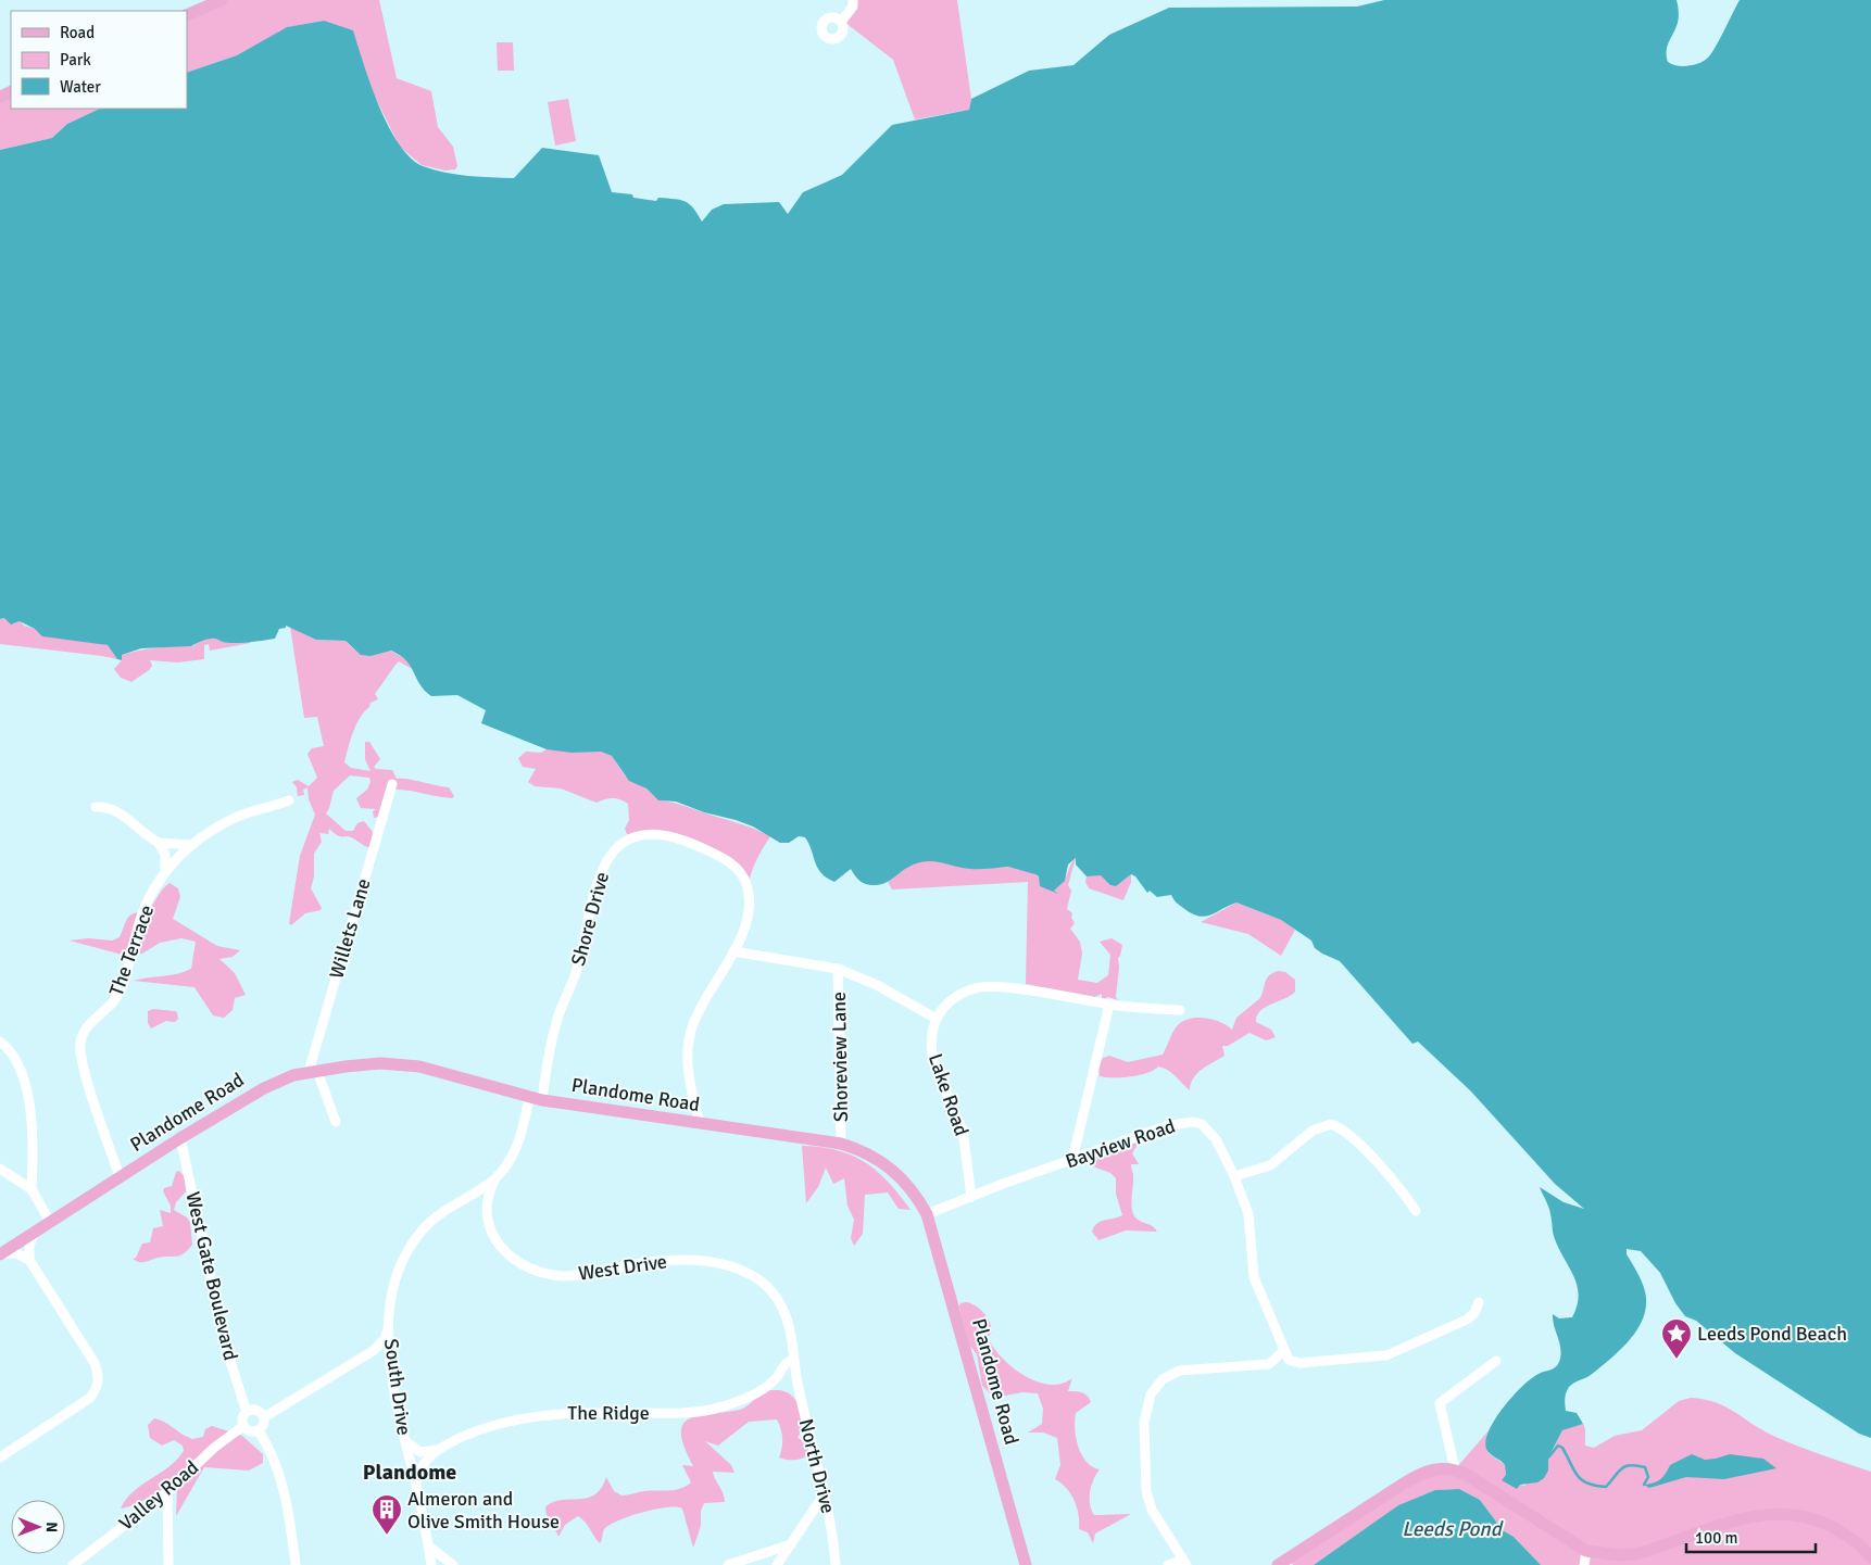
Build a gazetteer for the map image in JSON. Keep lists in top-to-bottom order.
{
  "streets": {
    "main road": ["Plandome Road"],
    "street": [
      "Shore Drive",
      "Willets Lane",
      "The Terrace",
      "Shoreview Lane",
      "Lake Road",
      "Bayview Road",
      "West Drive",
      "West Gate Boulevard",
      "South Drive",
      "The Ridge",
      "North Drive",
      "Valley Road"
    ]
  },
  "crossings": [
    ["Shore Drive", "Plandome Road"],
    ["Shore Drive", "South Drive"],
    ["Willets Lane", "Plandome Road"],
    ["The Terrace", "Plandome Road"],
    ["Shoreview Lane", "Plandome Road"],
    ["Plandome Road", "Bayview Road"],
    ["Plandome Road", "West Gate Boulevard"],
    ["Plandome Road", "South Drive"],
    ["Lake Road", "Bayview Road"],
    ["West Drive", "South Drive"],
    ["West Drive", "The Ridge"],
    ["West Drive", "North Drive"],
    ["West Gate Boulevard", "Valley Road"],
    ["South Drive", "The Ridge"],
    ["The Ridge", "North Drive"]
  ],
  "districts": ["Plandome"],
  "water": ["Leeds Pond"],
  "places": {
    "place": ["Leeds Pond Beach"],
    "building": ["Almeron and Olive Smith House"]
  },
  "legend": ["Road", "Park", "Water"],
  "scale_bar": "100 m",
  "north": "right"
}
